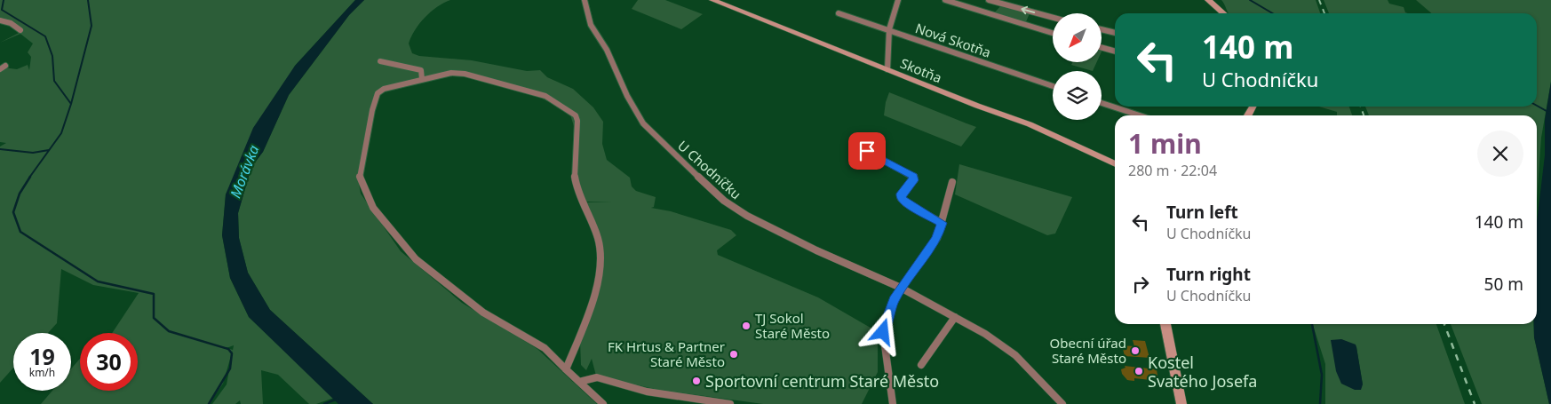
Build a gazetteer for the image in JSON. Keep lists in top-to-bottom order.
{
  "streets": {
    "street": ["Nová Skotňa", "Skotňa", "U Chodníčku"]
  },
  "water": ["Morávka"],
  "places": [
    "TJ Sokol Staré Město",
    "Obecní úřad Staré Město",
    "FK Hrtus & Partner Staré Město",
    "Kostel Svatého Josefa",
    "Sportovní centrum Staré Město"
  ],
  "north": "bottom left",
  "page": {
    "turn": ["140 m", "U Chodníčku"],
    "heading": ["1 min", "280 m · 22:04"],
    "list": [
      {
        "name": "Turn left",
        "note": "U Chodníčku",
        "value": "140 m"
      },
      {
        "name": "Turn right",
        "note": "U Chodníčku",
        "value": "50 m"
      }
    ],
    "speed": "19 km/h",
    "limit": "30"
  }
}
